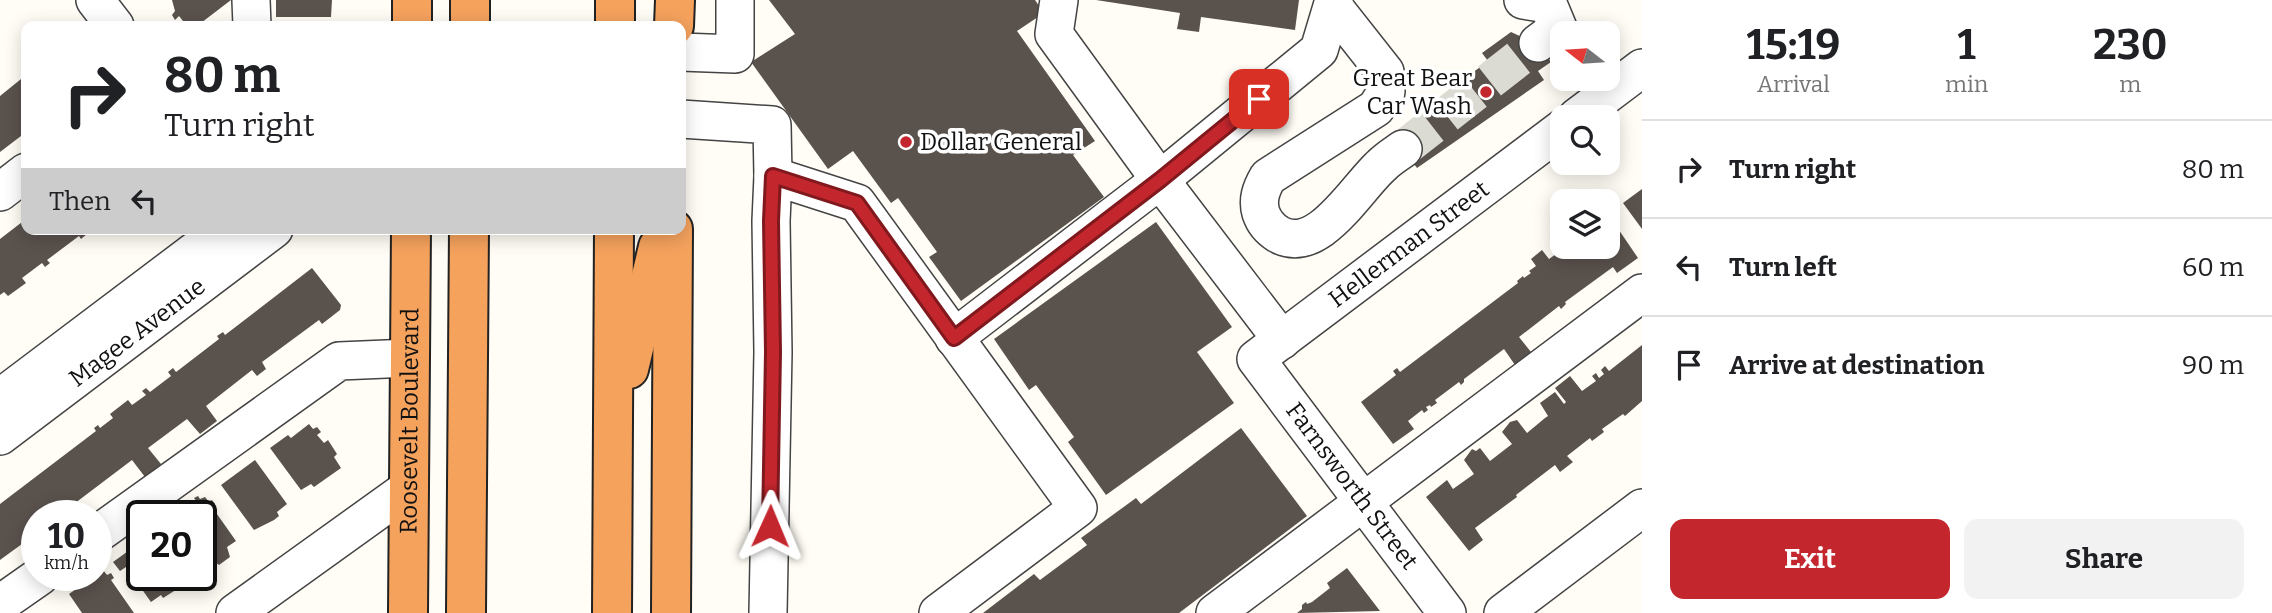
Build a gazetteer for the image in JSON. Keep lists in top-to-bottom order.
{
  "streets": {
    "highway": ["Roosevelt Boulevard"],
    "street": ["Hellerman Street", "Magee Avenue", "Farnsworth Street"]
  },
  "crossings": [
    ["Hellerman Street", "Farnsworth Street"]
  ],
  "places": ["Great Bear Car Wash", "Dollar General"],
  "north": "left",
  "page": {
    "eta": [
      "15:19",
      "Arrival",
      "1",
      "min",
      "230",
      "m"
    ],
    "turn": ["80 m", "Turn right"],
    "list": [
      {
        "name": "Turn right",
        "value": "80 m"
      },
      {
        "name": "Turn left",
        "value": "60 m"
      },
      {
        "name": "Arrive at destination",
        "value": "90 m"
      }
    ],
    "then": "Then",
    "speed": "10 km/h",
    "limit": "20",
    "buttons": ["Exit", "Share"]
  }
}
